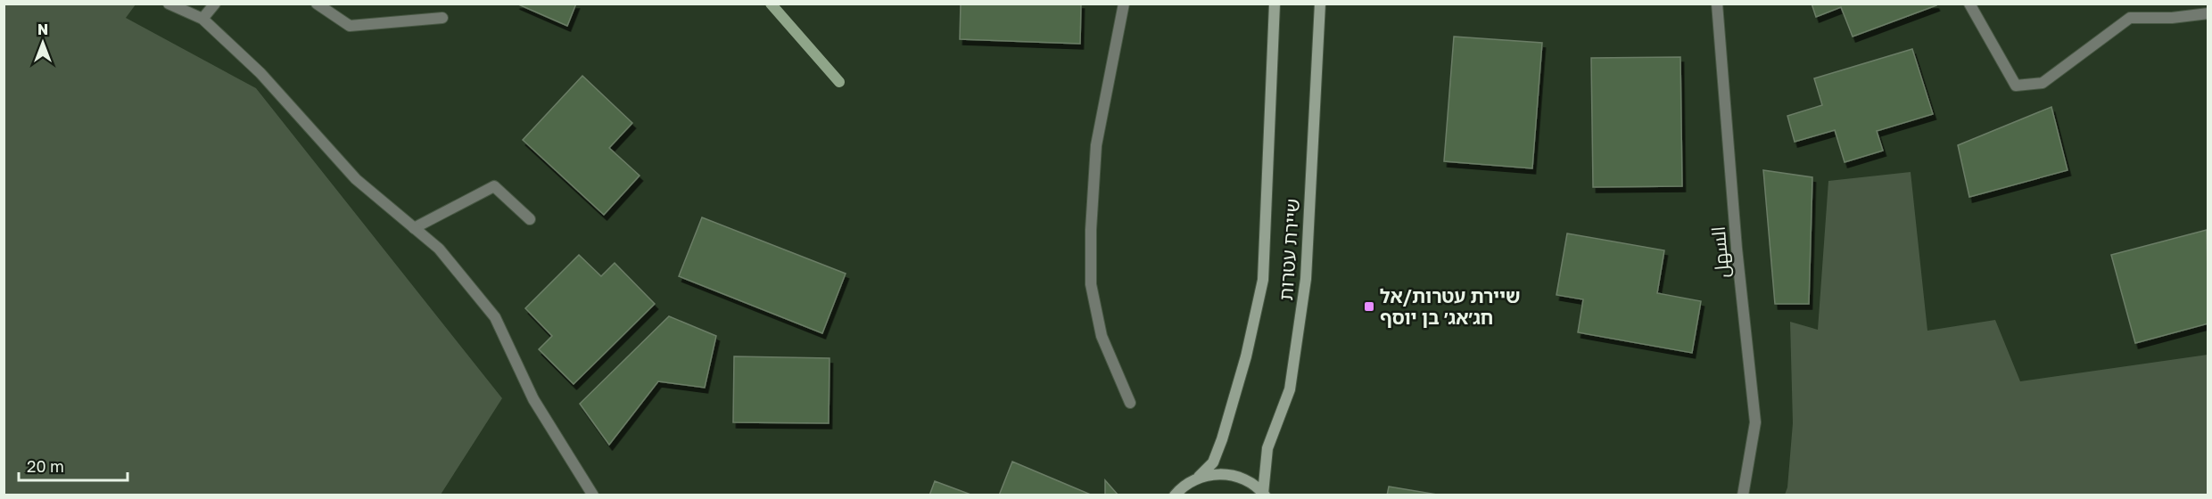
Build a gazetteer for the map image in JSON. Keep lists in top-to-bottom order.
{
  "streets": {
    "main road": ["שיירת עטרות"],
    "street": ["السهل"]
  },
  "places": {
    "transit": ["שיירת עטרות/אל חג׳אג׳ בן יוסף"]
  },
  "scale_bar": "20 m",
  "north": "top"
}
